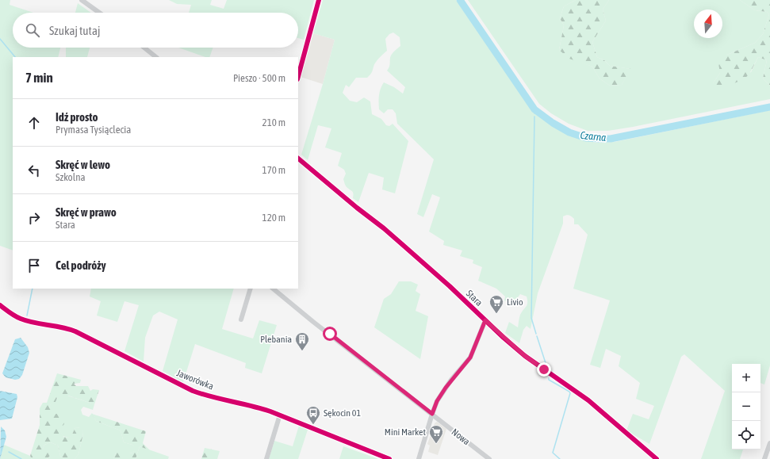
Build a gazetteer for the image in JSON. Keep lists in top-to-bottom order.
{
  "streets": {
    "street": ["Stara", "Jaworówka", "Nowa"]
  },
  "water": ["Czarna"],
  "places": {
    "supermarket": ["Livio", "Mini Market"],
    "building": ["Plebania"],
    "bus stop": ["Sękocin 01"]
  },
  "north": "top",
  "page": {
    "search": "Szukaj tutaj",
    "heading": ["7 min", "Pieszo · 500 m"],
    "list": [
      ["Idź prosto", "Prymasa Tysiąclecia", "210 m"],
      ["Skręć w lewo", "Szkolna", "170 m"],
      ["Skręć w prawo", "Stara", "120 m"],
      "Cel podróży"
    ],
    "map_buttons": ["+", "−"]
  }
}
